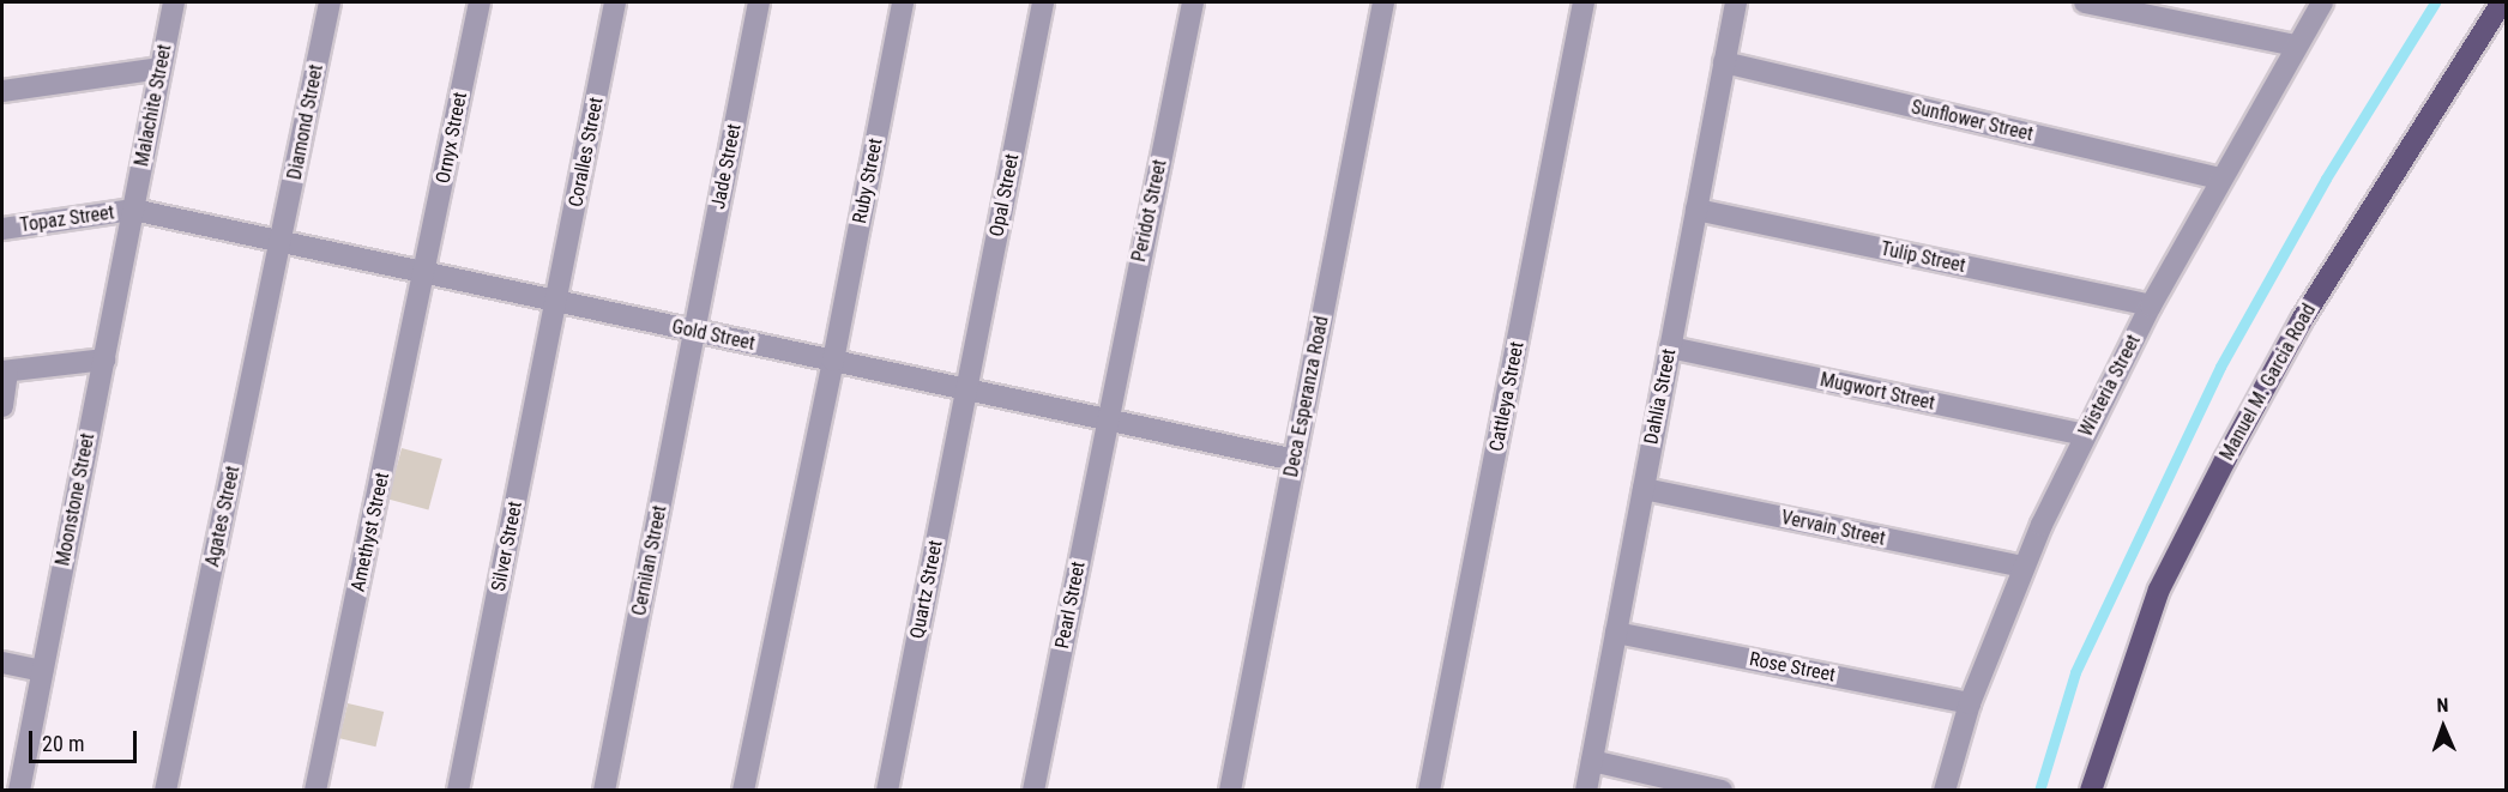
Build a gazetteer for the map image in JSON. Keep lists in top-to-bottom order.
{
  "streets": {
    "main road": ["Manuel M. Garcia Road"],
    "street": [
      "Malachite Street",
      "Sunflower Street",
      "Diamond Street",
      "Ornyx Street",
      "Coralles Street",
      "Jade Street",
      "Ruby Street",
      "Opal Street",
      "Peridot Street",
      "Topaz Street",
      "Tulip Street",
      "Gold Street",
      "Wisteria Street",
      "Mugwort Street",
      "Deca Esperanza Road",
      "Cattleya Street",
      "Dahlia Street",
      "Moonstone Street",
      "Agates Street",
      "Vervain Street",
      "Amethyst Street",
      "Silver Street",
      "Cernilan Street",
      "Quartz Street",
      "Pearl Street",
      "Rose Street"
    ]
  },
  "crossings": [
    ["Malachite Street", "Topaz Street"],
    ["Malachite Street", "Gold Street"],
    ["Malachite Street", "Moonstone Street"],
    ["Sunflower Street", "Wisteria Street"],
    ["Sunflower Street", "Dahlia Street"],
    ["Diamond Street", "Gold Street"],
    ["Diamond Street", "Agates Street"],
    ["Ornyx Street", "Gold Street"],
    ["Ornyx Street", "Amethyst Street"],
    ["Coralles Street", "Gold Street"],
    ["Coralles Street", "Silver Street"],
    ["Jade Street", "Gold Street"],
    ["Jade Street", "Cernilan Street"],
    ["Ruby Street", "Gold Street"],
    ["Opal Street", "Gold Street"],
    ["Opal Street", "Quartz Street"],
    ["Peridot Street", "Gold Street"],
    ["Peridot Street", "Pearl Street"],
    ["Topaz Street", "Gold Street"],
    ["Topaz Street", "Moonstone Street"],
    ["Tulip Street", "Wisteria Street"],
    ["Tulip Street", "Dahlia Street"],
    ["Gold Street", "Deca Esperanza Road"],
    ["Gold Street", "Moonstone Street"],
    ["Gold Street", "Agates Street"],
    ["Gold Street", "Amethyst Street"],
    ["Gold Street", "Silver Street"],
    ["Gold Street", "Cernilan Street"],
    ["Gold Street", "Quartz Street"],
    ["Gold Street", "Pearl Street"],
    ["Wisteria Street", "Mugwort Street"],
    ["Wisteria Street", "Vervain Street"],
    ["Wisteria Street", "Rose Street"],
    ["Mugwort Street", "Dahlia Street"],
    ["Dahlia Street", "Vervain Street"],
    ["Dahlia Street", "Rose Street"]
  ],
  "scale_bar": "20 m",
  "north": "top"
}
